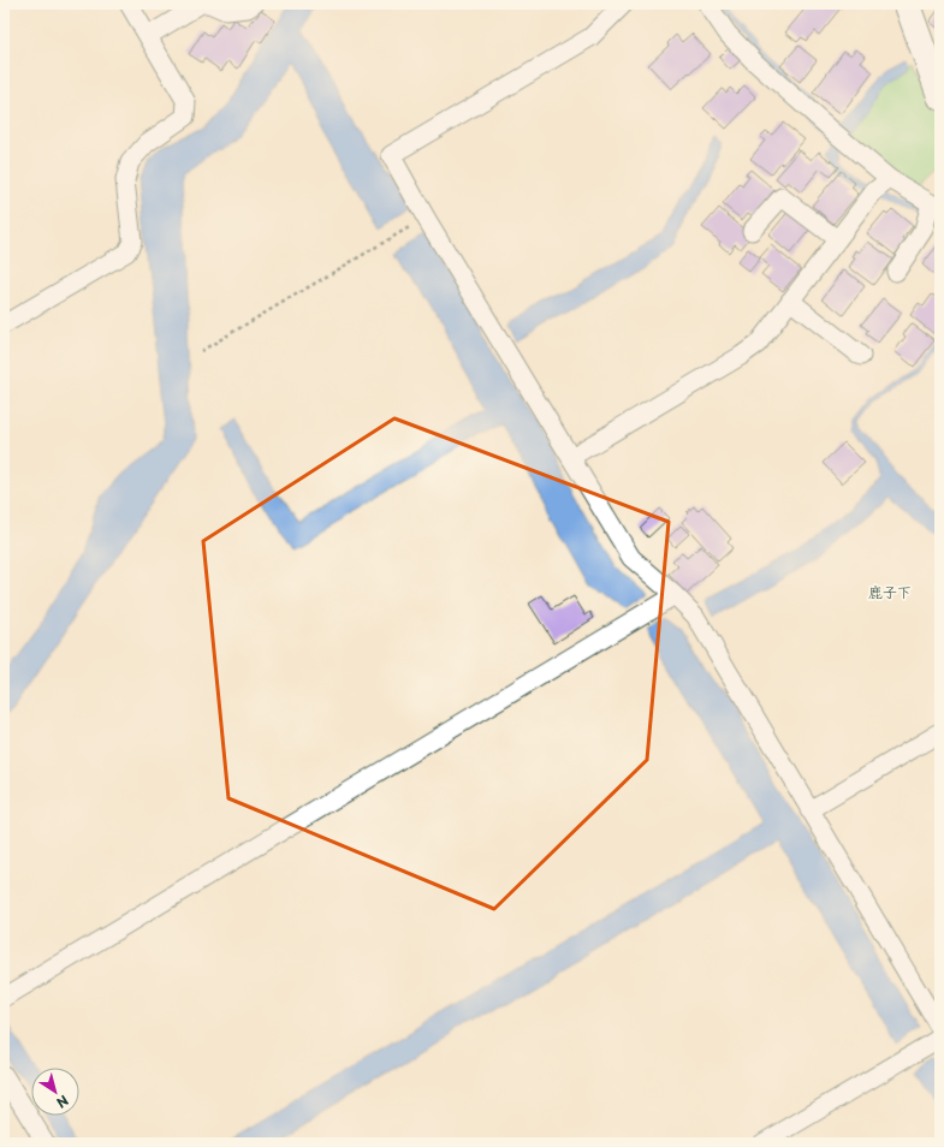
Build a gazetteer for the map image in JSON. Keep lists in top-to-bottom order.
{
  "districts": ["鹿子下"],
  "north": "bottom right"
}
